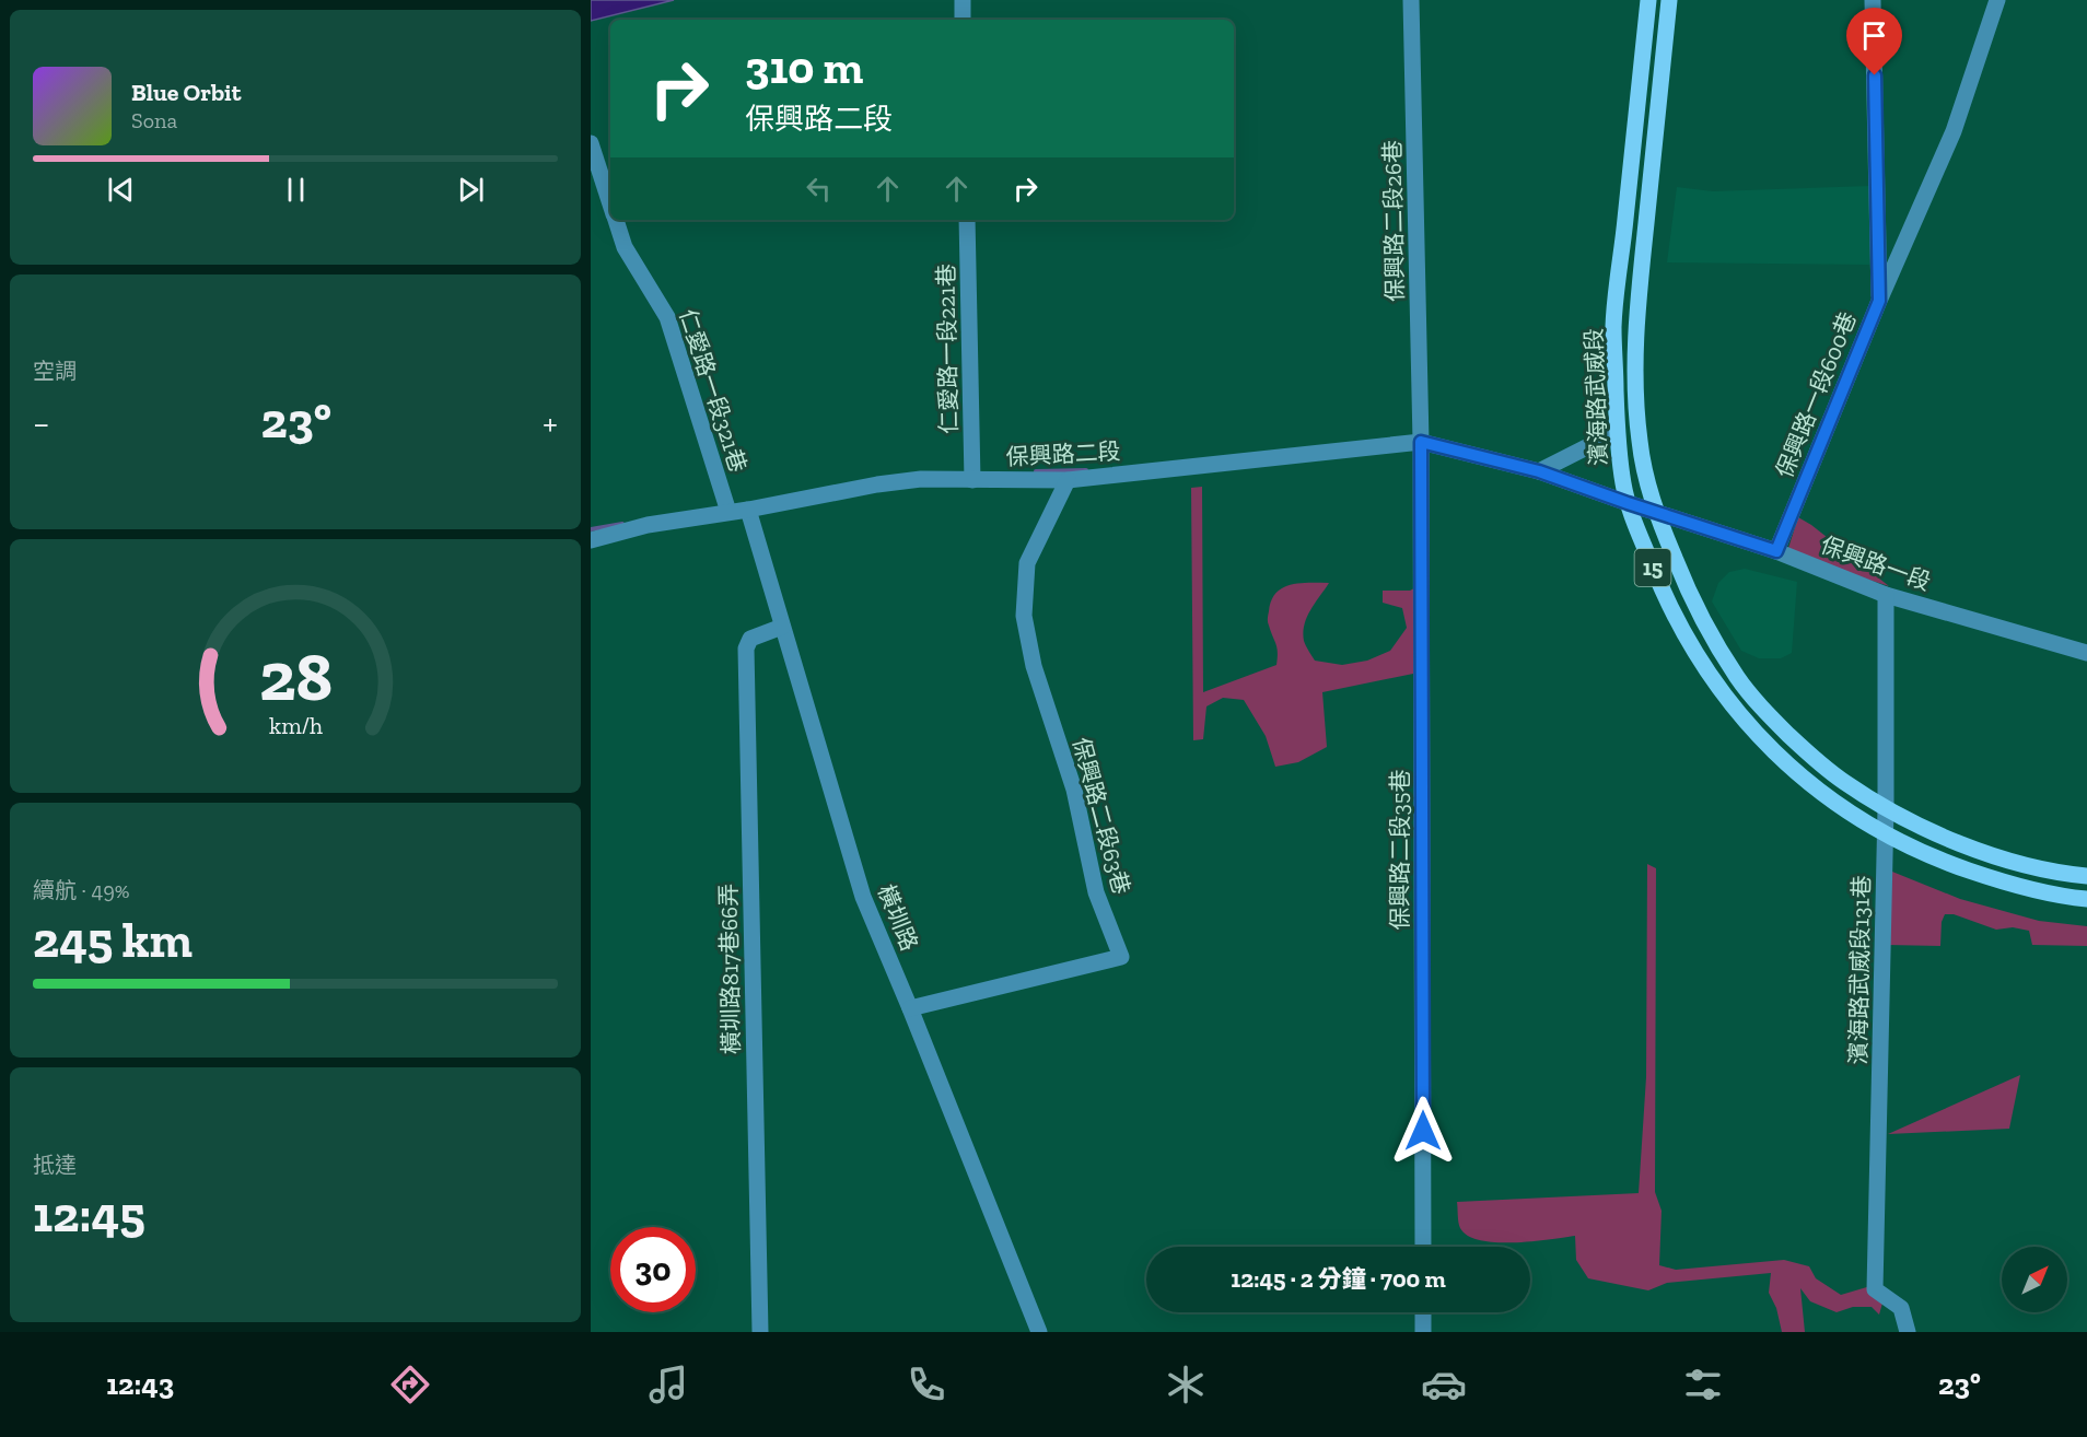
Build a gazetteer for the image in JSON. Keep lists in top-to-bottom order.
{
  "streets": {
    "main road": ["濱海路武威段", "15"],
    "street": [
      "保興路二段26巷",
      "仁愛路一段221巷",
      "仁愛路一段321巷",
      "保興路一段600巷",
      "保興路二段",
      "保興路一段",
      "保興路二段63巷",
      "保興路二段35巷",
      "橫圳路",
      "橫圳路817巷66弄",
      "濱海路武威段131巷"
    ]
  },
  "crossings": [
    ["保興路二段26巷", "保興路二段"],
    ["保興路二段26巷", "保興路二段35巷"],
    ["仁愛路一段221巷", "保興路二段"],
    ["仁愛路一段321巷", "保興路二段"],
    ["保興路一段600巷", "保興路一段"],
    ["濱海路武威段", "保興路一段"],
    ["濱海路武威段", "濱海路武威段131巷"],
    ["保興路二段", "保興路一段"],
    ["保興路二段", "保興路二段63巷"],
    ["保興路二段", "保興路二段35巷"],
    ["保興路二段", "橫圳路"],
    ["保興路一段", "濱海路武威段131巷"],
    ["保興路二段63巷", "橫圳路"],
    ["橫圳路", "橫圳路817巷66弄"]
  ],
  "north": "top right",
  "page": {
    "turn": ["310 m", "保興路二段"],
    "song": ["Blue Orbit", "Sona"],
    "tile": [
      "空調",
      ["續航 · 49%", "245 km"],
      ["抵達", "12:45"]
    ],
    "heat": ["−", "23°", "+"],
    "limit": "30",
    "trip": "12:45 · 2 分鐘 · 700 m",
    "tabs": ["12:43", "23°"],
    "gauge": ["28", "km/h"]
  }
}
